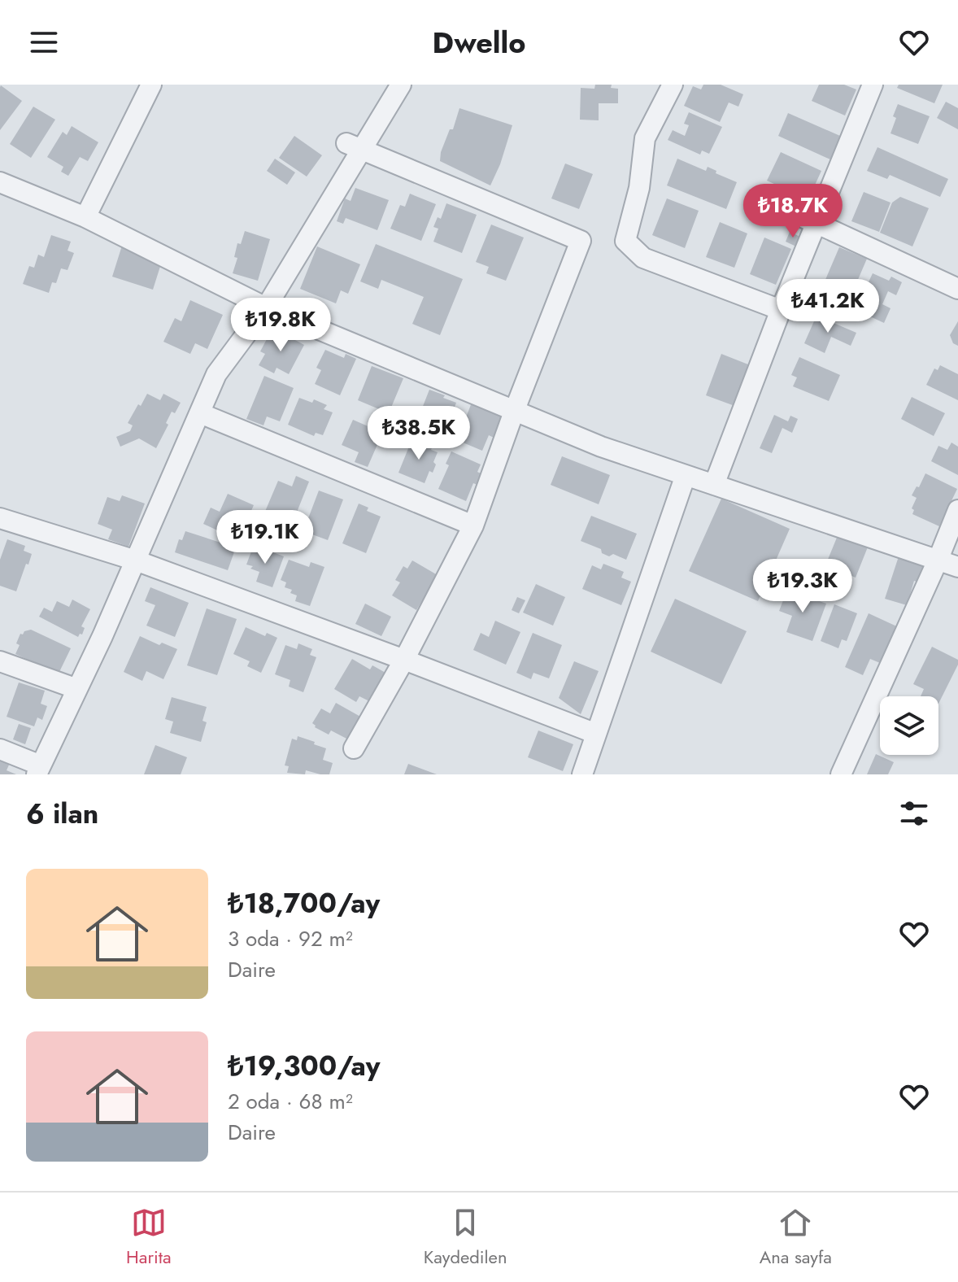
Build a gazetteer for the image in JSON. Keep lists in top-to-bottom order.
{
  "page": {
    "header": "Dwello",
    "price": [
      "₺18.7K",
      "₺41.2K",
      "₺19.8K",
      "₺38.5K",
      "₺19.1K",
      "₺19.3K"
    ],
    "heading": "6 ilan",
    "list": [
      {
        "name": "₺18,700/ay",
        "note": "3 oda · 92 m² · Daire"
      },
      {
        "name": "₺19,300/ay",
        "note": "2 oda · 68 m² · Daire"
      }
    ],
    "tabs": ["Harita", "Kaydedilen", "Ana sayfa"]
  }
}
